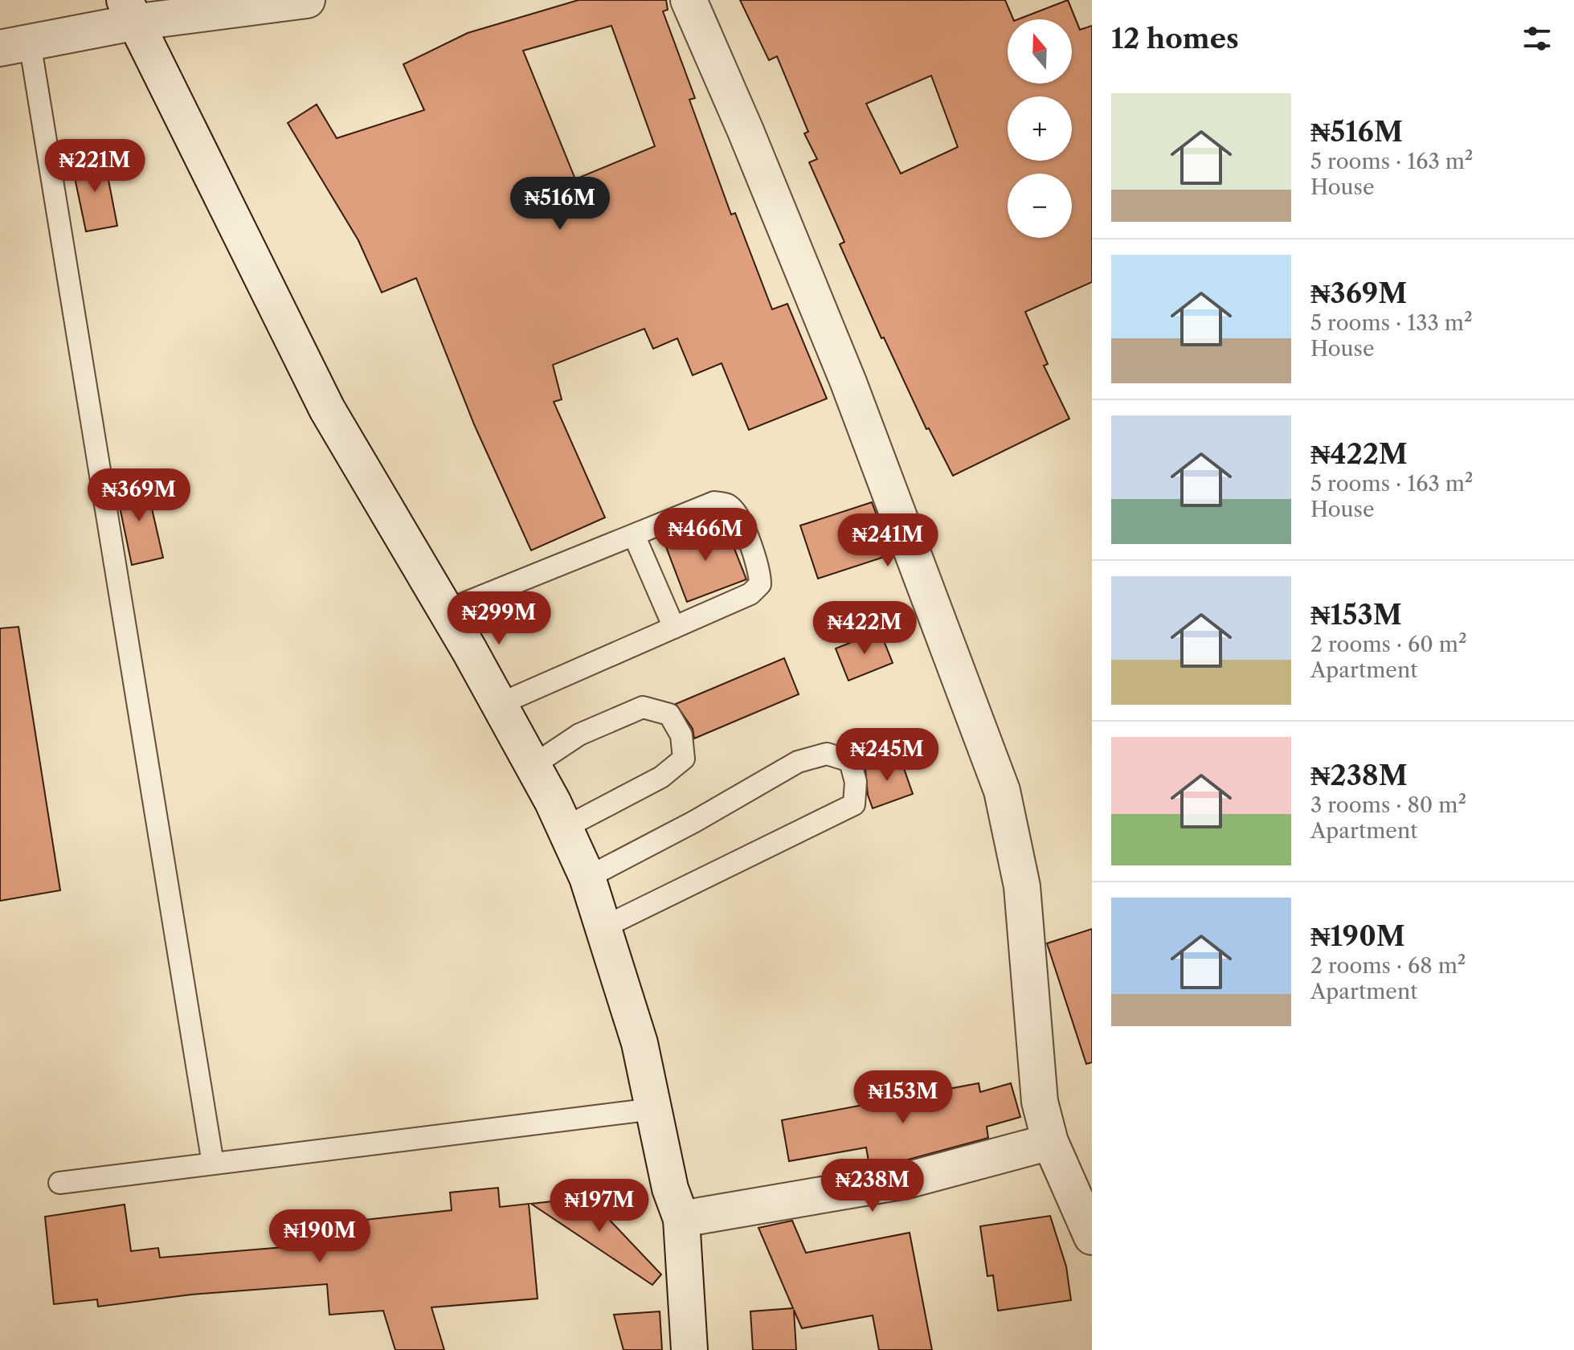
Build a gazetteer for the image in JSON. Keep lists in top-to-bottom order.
{
  "north": "top",
  "page": {
    "heading": "12 homes",
    "map_buttons": ["+", "−"],
    "list": [
      {
        "name": "₦516M",
        "note": "5 rooms · 163 m² · House"
      },
      {
        "name": "₦369M",
        "note": "5 rooms · 133 m² · House"
      },
      {
        "name": "₦422M",
        "note": "5 rooms · 163 m² · House"
      },
      {
        "name": "₦153M",
        "note": "2 rooms · 60 m² · Apartment"
      },
      {
        "name": "₦238M",
        "note": "3 rooms · 80 m² · Apartment"
      },
      {
        "name": "₦190M",
        "note": "2 rooms · 68 m² · Apartment"
      }
    ],
    "price": [
      "₦221M",
      "₦516M",
      "₦369M",
      "₦466M",
      "₦241M",
      "₦299M",
      "₦422M",
      "₦245M",
      "₦153M",
      "₦238M",
      "₦197M",
      "₦190M"
    ]
  }
}
